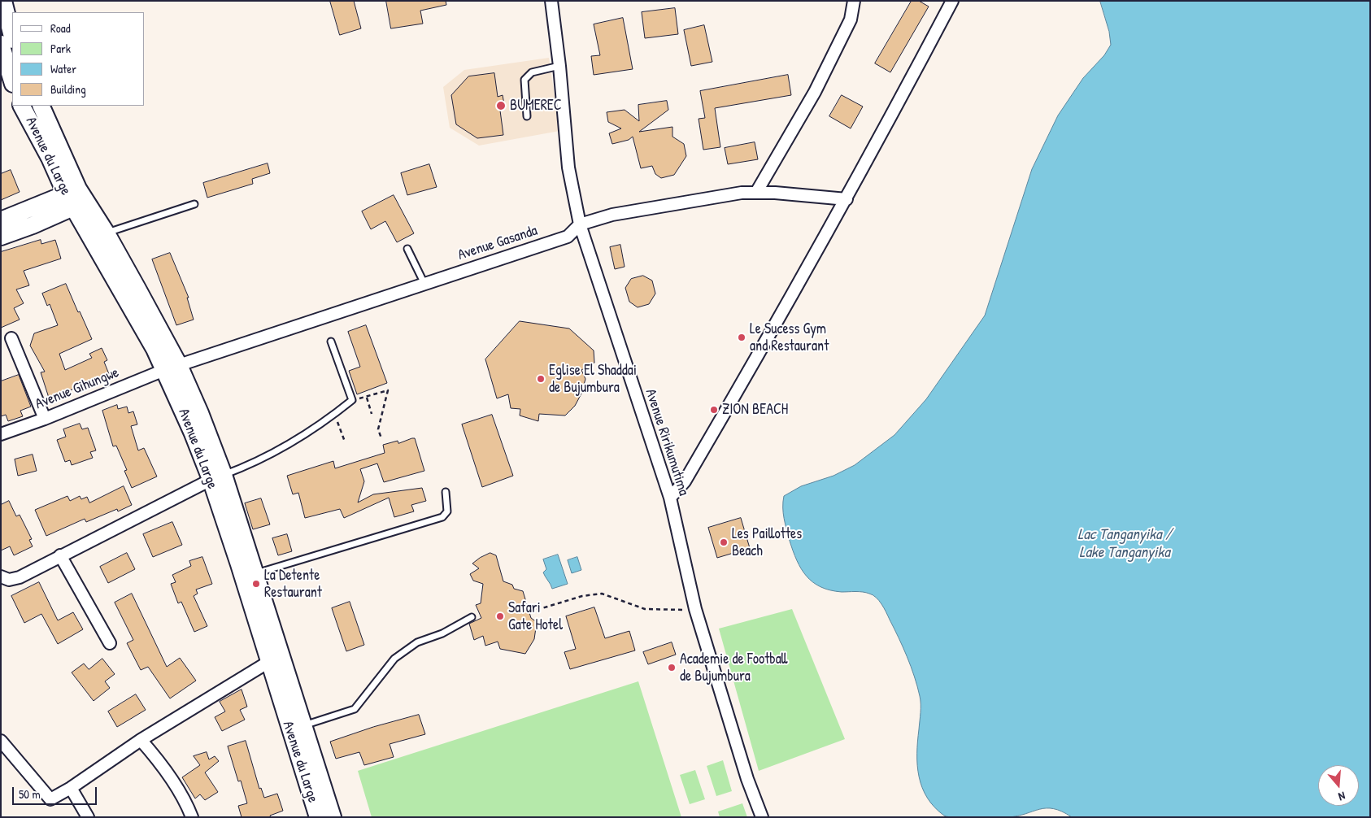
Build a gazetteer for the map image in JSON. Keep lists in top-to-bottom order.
{
  "streets": {
    "main road": ["Avenue du Large"],
    "street": ["Avenue Gasanda", "Avenue Gihungwe", "Avenue Ririkumutima"]
  },
  "crossings": [
    ["Avenue du Large", "Avenue Gasanda"],
    ["Avenue du Large", "Avenue Gihungwe"],
    ["Avenue Gasanda", "Avenue Gihungwe"],
    ["Avenue Gasanda", "Avenue Ririkumutima"]
  ],
  "water": ["Lac Tanganyika / Lake Tanganyika"],
  "places": [
    "BUMEREC",
    "Le Sucess Gym and Restaurant",
    "Eglise El Shaddai de Bujumbura",
    "ZION BEACH",
    "Les Paillottes Beach",
    "La Detente Restaurant",
    "Safari Gate Hotel",
    "Academie de Football de Bujumbura"
  ],
  "legend": [
    "Road",
    "Park",
    "Water",
    "Building"
  ],
  "scale_bar": "50 m",
  "north": "bottom"
}
